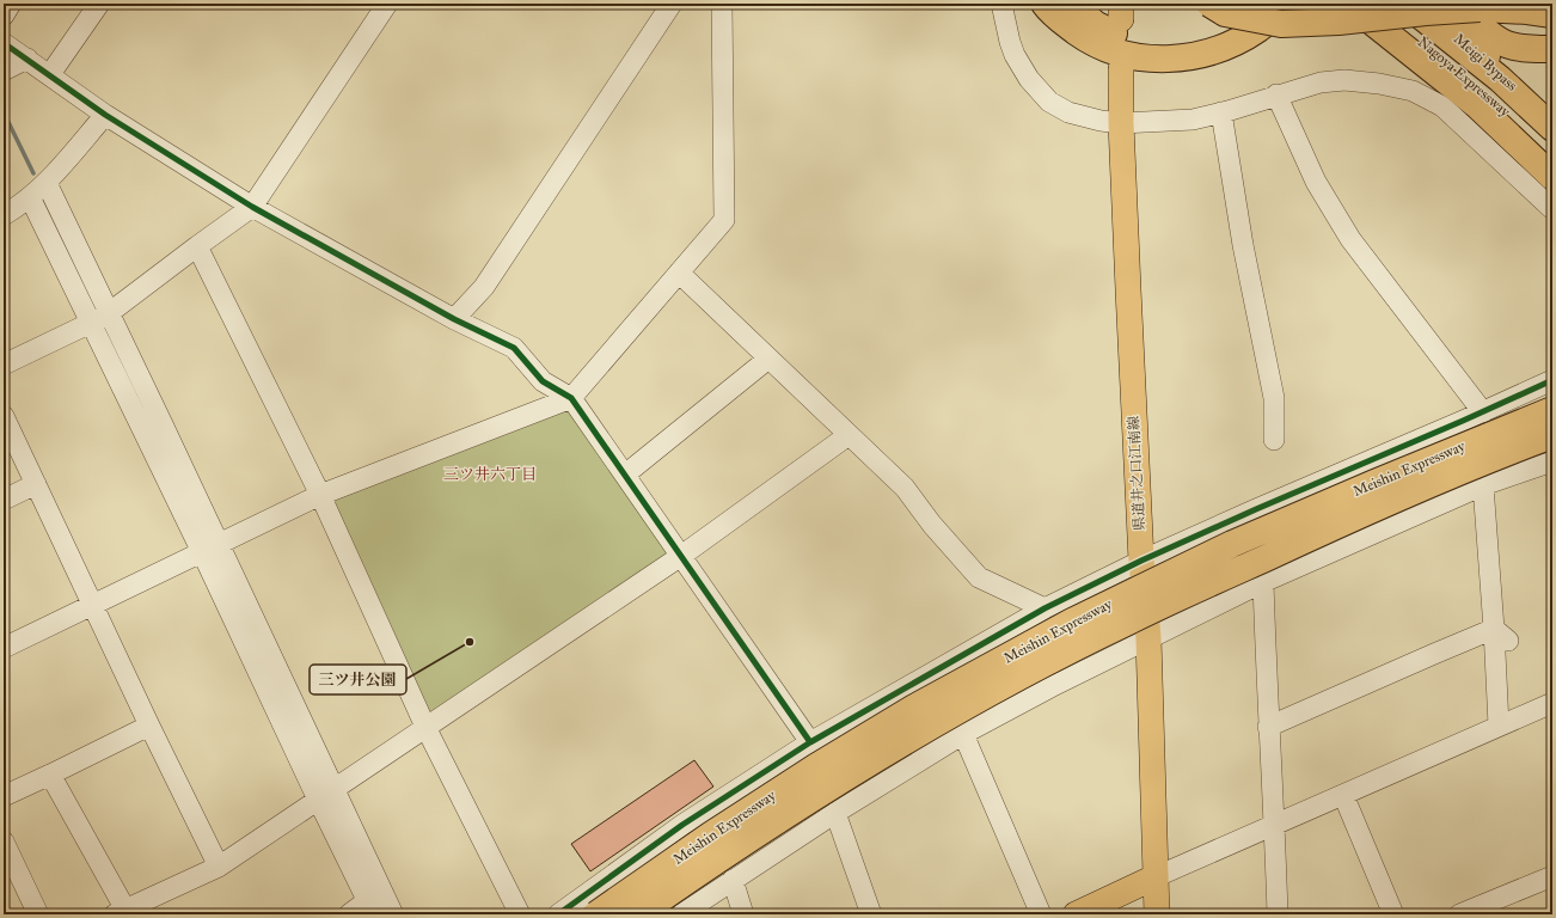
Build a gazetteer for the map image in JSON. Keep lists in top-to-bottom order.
{
  "streets": {
    "highway": ["Meigi Bypass", "Nagoya Expressway", "Meishin Expressway"],
    "main road": ["県道井之口江南線"]
  },
  "districts": ["三ツ井六丁目"],
  "places": ["三ツ井公園"]
}
